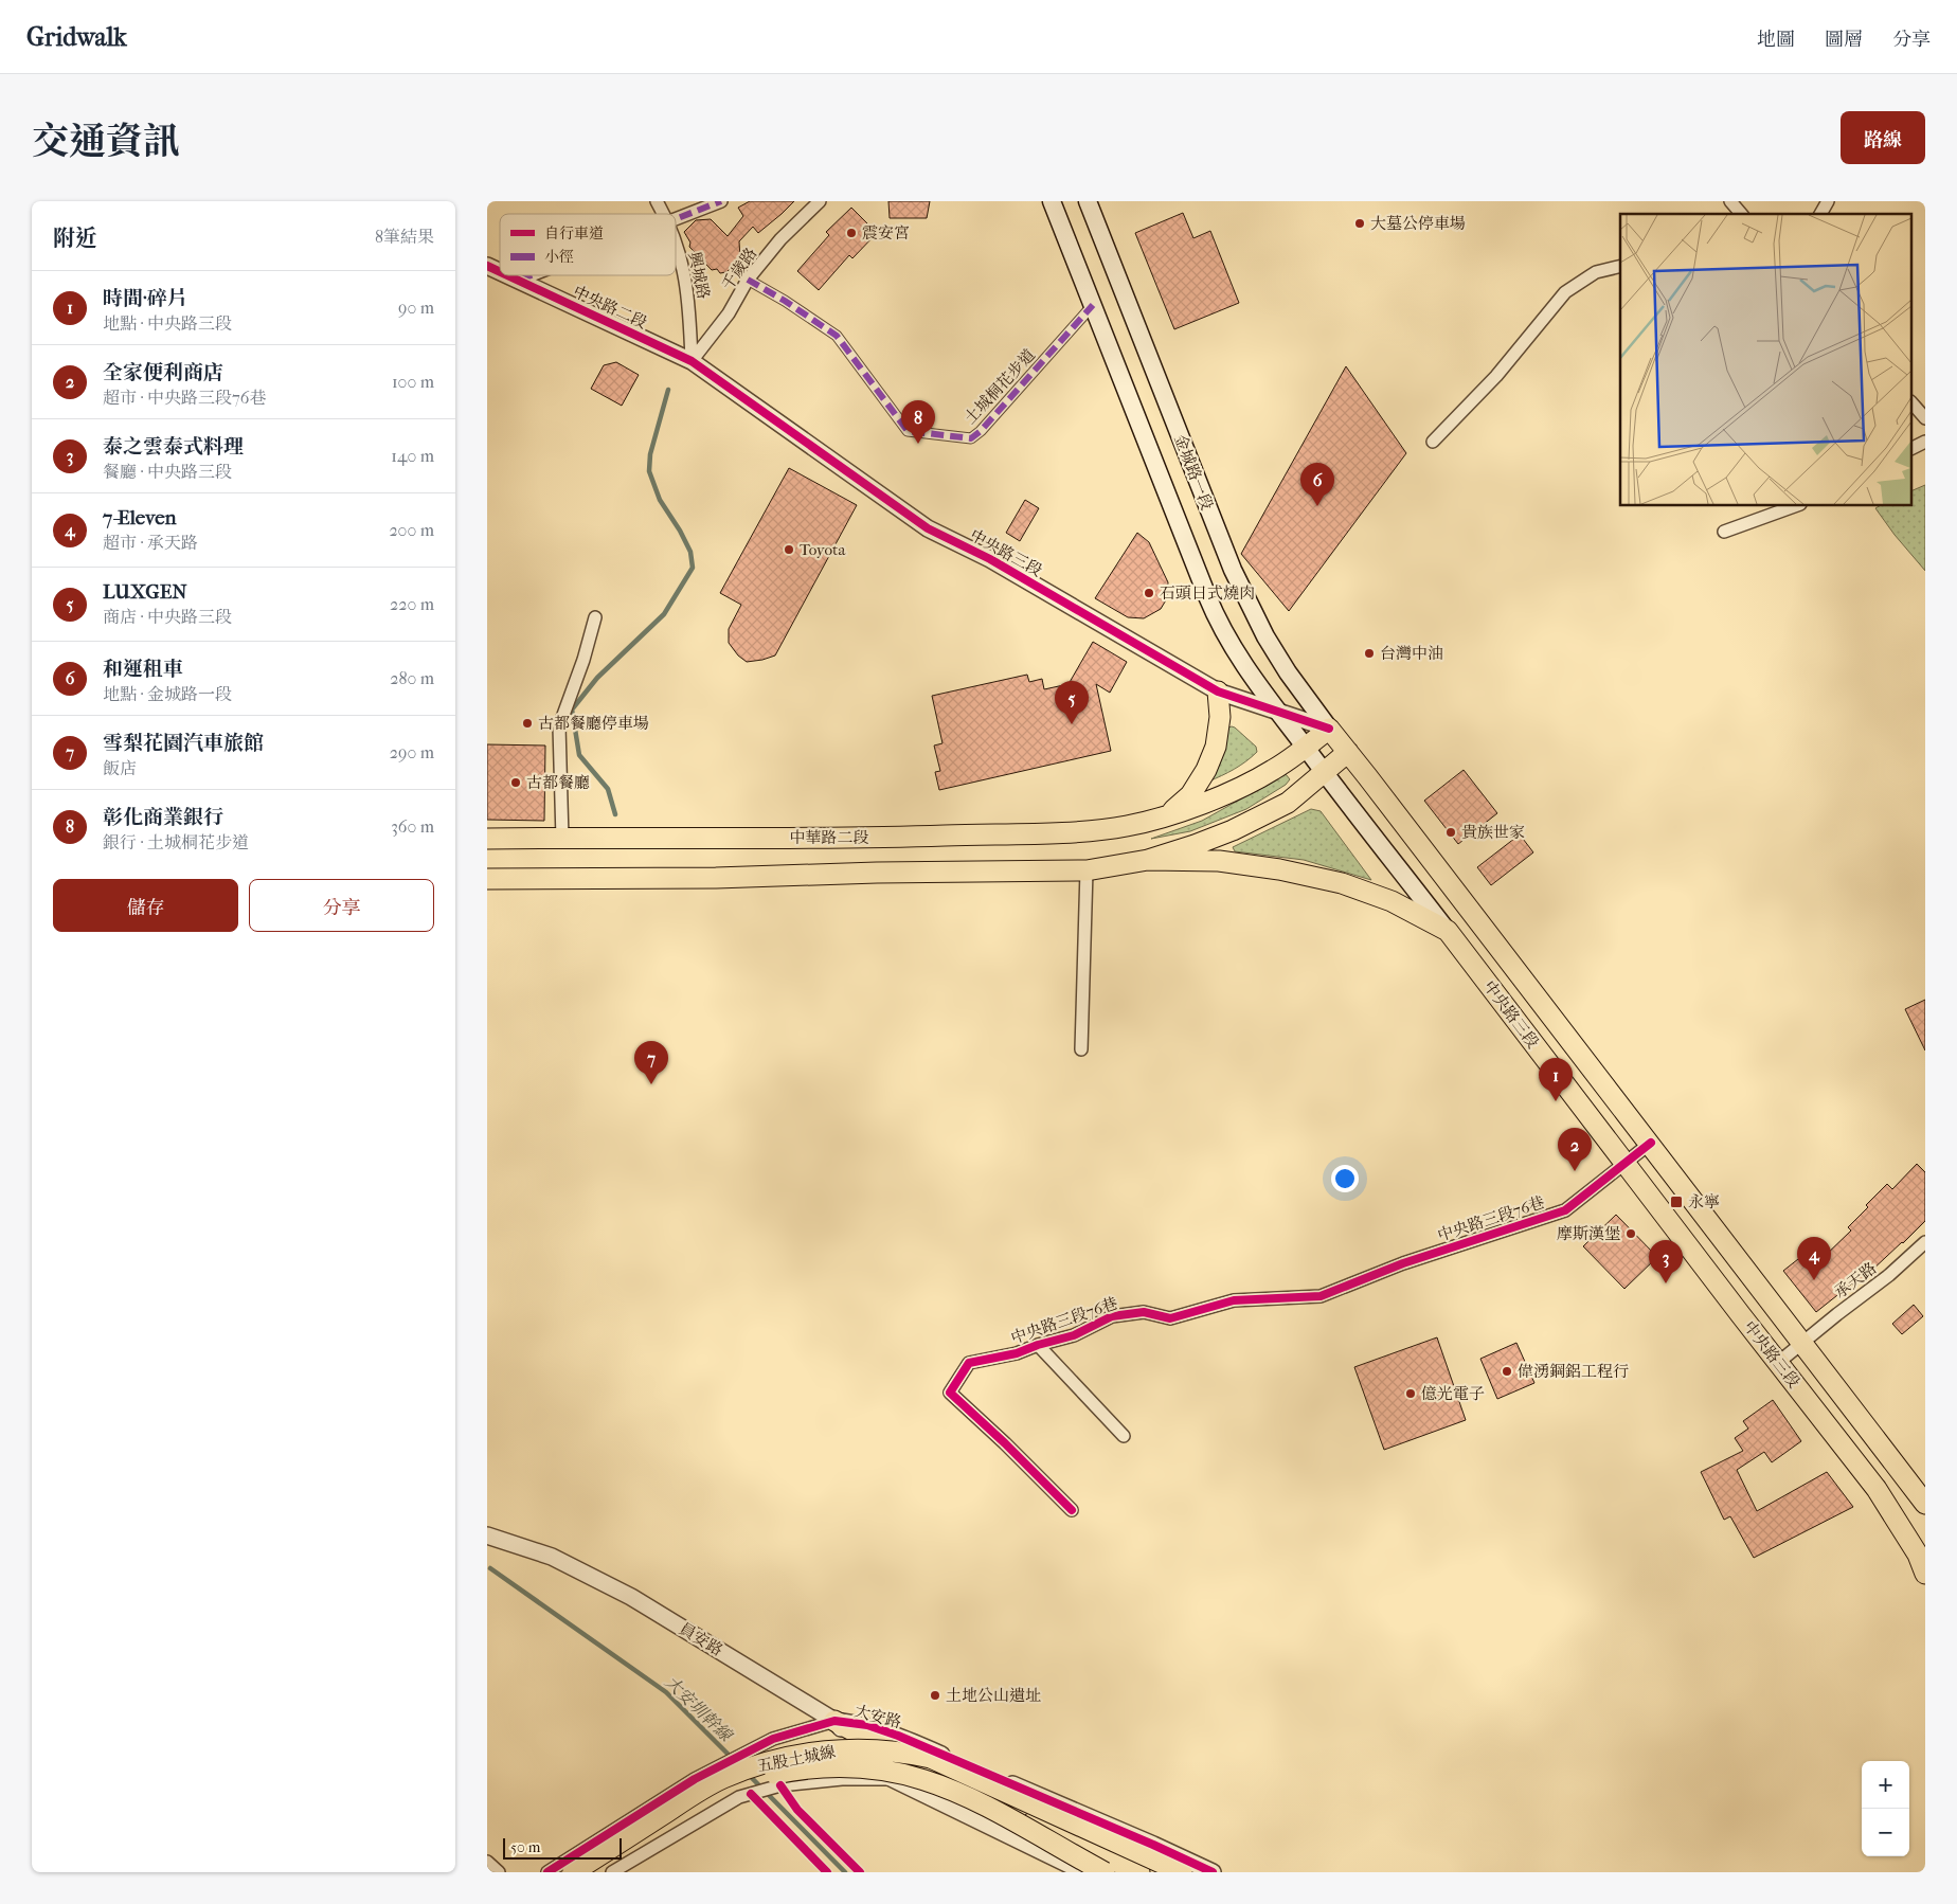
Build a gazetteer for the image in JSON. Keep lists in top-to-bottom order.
{
  "streets": {
    "main road": [
      "金城路一段",
      "中央路三段",
      "中華路二段",
      "五股土城線"
    ],
    "street": [
      "千歲路",
      "興城路",
      "中央路二段",
      "土城桐花步道",
      "中央路三段76巷",
      "承天路",
      "員安路",
      "大安路"
    ]
  },
  "crossings": [
    ["千歲路", "興城路"],
    ["千歲路", "中央路二段"],
    ["千歲路", "土城桐花步道"],
    ["千歲路", "中央路三段"],
    ["興城路", "中央路二段"],
    ["興城路", "中央路三段"],
    ["中央路二段", "中央路三段"],
    ["土城桐花步道", "金城路一段"],
    ["金城路一段", "中央路三段"],
    ["金城路一段", "中華路二段"],
    ["中央路三段", "中華路二段"],
    ["中央路三段", "中央路三段76巷"],
    ["中央路三段", "承天路"],
    ["員安路", "大安路"]
  ],
  "water": ["大安圳幹線"],
  "places": {
    "other": [
      "大墓公停車場",
      "震安宮",
      "Toyota",
      "石頭日式燒肉",
      "台灣中油",
      "古都餐廳停車場",
      "古都餐廳",
      "貴族世家",
      "摩斯漢堡",
      "偉湧鋼鋁工程行",
      "億光電子",
      "土地公山遺址"
    ],
    "transit": ["永寧"]
  },
  "legend": ["自行車道", "小徑"],
  "scale_bar": "50 m",
  "page": {
    "header": "Gridwalk",
    "nav": ["地圖", "圖層", "分享"],
    "title": "交通資訊",
    "buttons": [
      "路線",
      ["儲存", "分享"]
    ],
    "heading": ["附近", "8筆結果"],
    "list": [
      {
        "mark": "1",
        "name": "時間·碎片",
        "note": "地點 · 中央路三段",
        "value": "90 m"
      },
      {
        "mark": "2",
        "name": "全家便利商店",
        "note": "超市 · 中央路三段76巷",
        "value": "100 m"
      },
      {
        "mark": "3",
        "name": "泰之雲泰式料理",
        "note": "餐廳 · 中央路三段",
        "value": "140 m"
      },
      {
        "mark": "4",
        "name": "7-Eleven",
        "note": "超市 · 承天路",
        "value": "200 m"
      },
      {
        "mark": "5",
        "name": "LUXGEN",
        "note": "商店 · 中央路三段",
        "value": "220 m"
      },
      {
        "mark": "6",
        "name": "和運租車",
        "note": "地點 · 金城路一段",
        "value": "280 m"
      },
      {
        "mark": "7",
        "name": "雪梨花園汽車旅館",
        "note": "飯店",
        "value": "290 m"
      },
      {
        "mark": "8",
        "name": "彰化商業銀行",
        "note": "銀行 · 土城桐花步道",
        "value": "360 m"
      }
    ],
    "pins": [
      "8",
      "6",
      "5",
      "7",
      "1",
      "2",
      "4",
      "3"
    ],
    "map_buttons": ["+", "−"],
    "scale": "50 m"
  }
}
